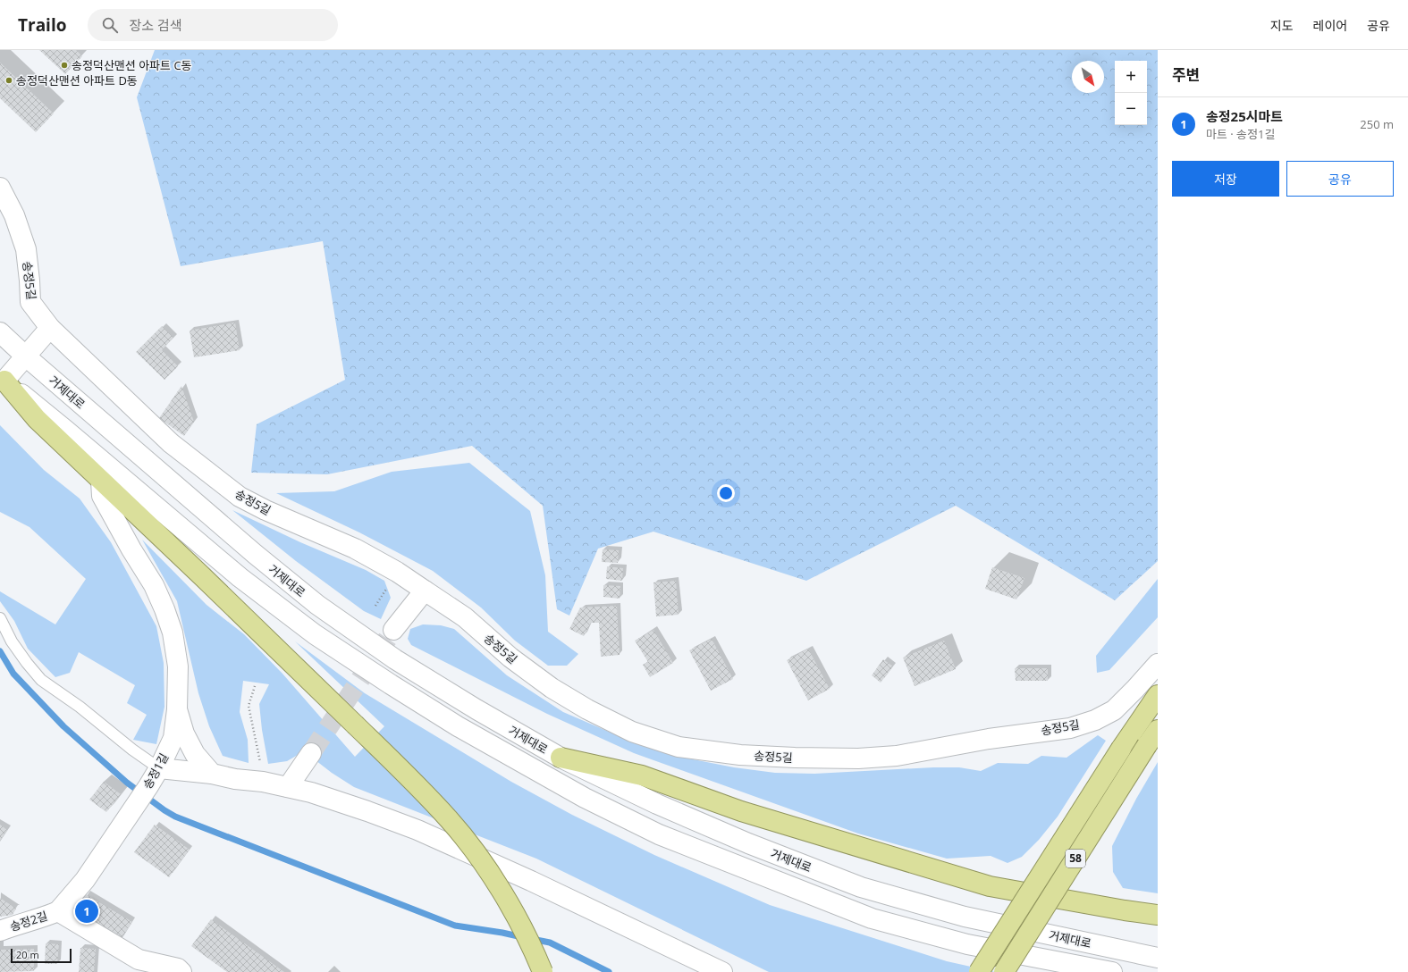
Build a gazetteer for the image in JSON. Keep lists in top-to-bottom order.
{
  "streets": {
    "highway": ["58"],
    "street": [
      "송정5길",
      "거제대로",
      "송정1길",
      "송정2길"
    ]
  },
  "crossings": [
    ["송정1길", "송정2길"]
  ],
  "places": ["송정덕산맨션 아파트 C동", "송정덕산맨션 아파트 D동"],
  "scale_bar": "20 m",
  "north": "bottom right",
  "page": {
    "header": "Trailo",
    "search": "장소 검색",
    "nav": ["지도", "레이어", "공유"],
    "heading": "주변",
    "map_buttons": ["+", "−"],
    "list": [
      {
        "mark": "1",
        "name": "송정25시마트",
        "note": "마트 · 송정1길",
        "value": "250 m"
      }
    ],
    "buttons": ["저장", "공유"],
    "pins": "1",
    "scale": "20 m"
  }
}
